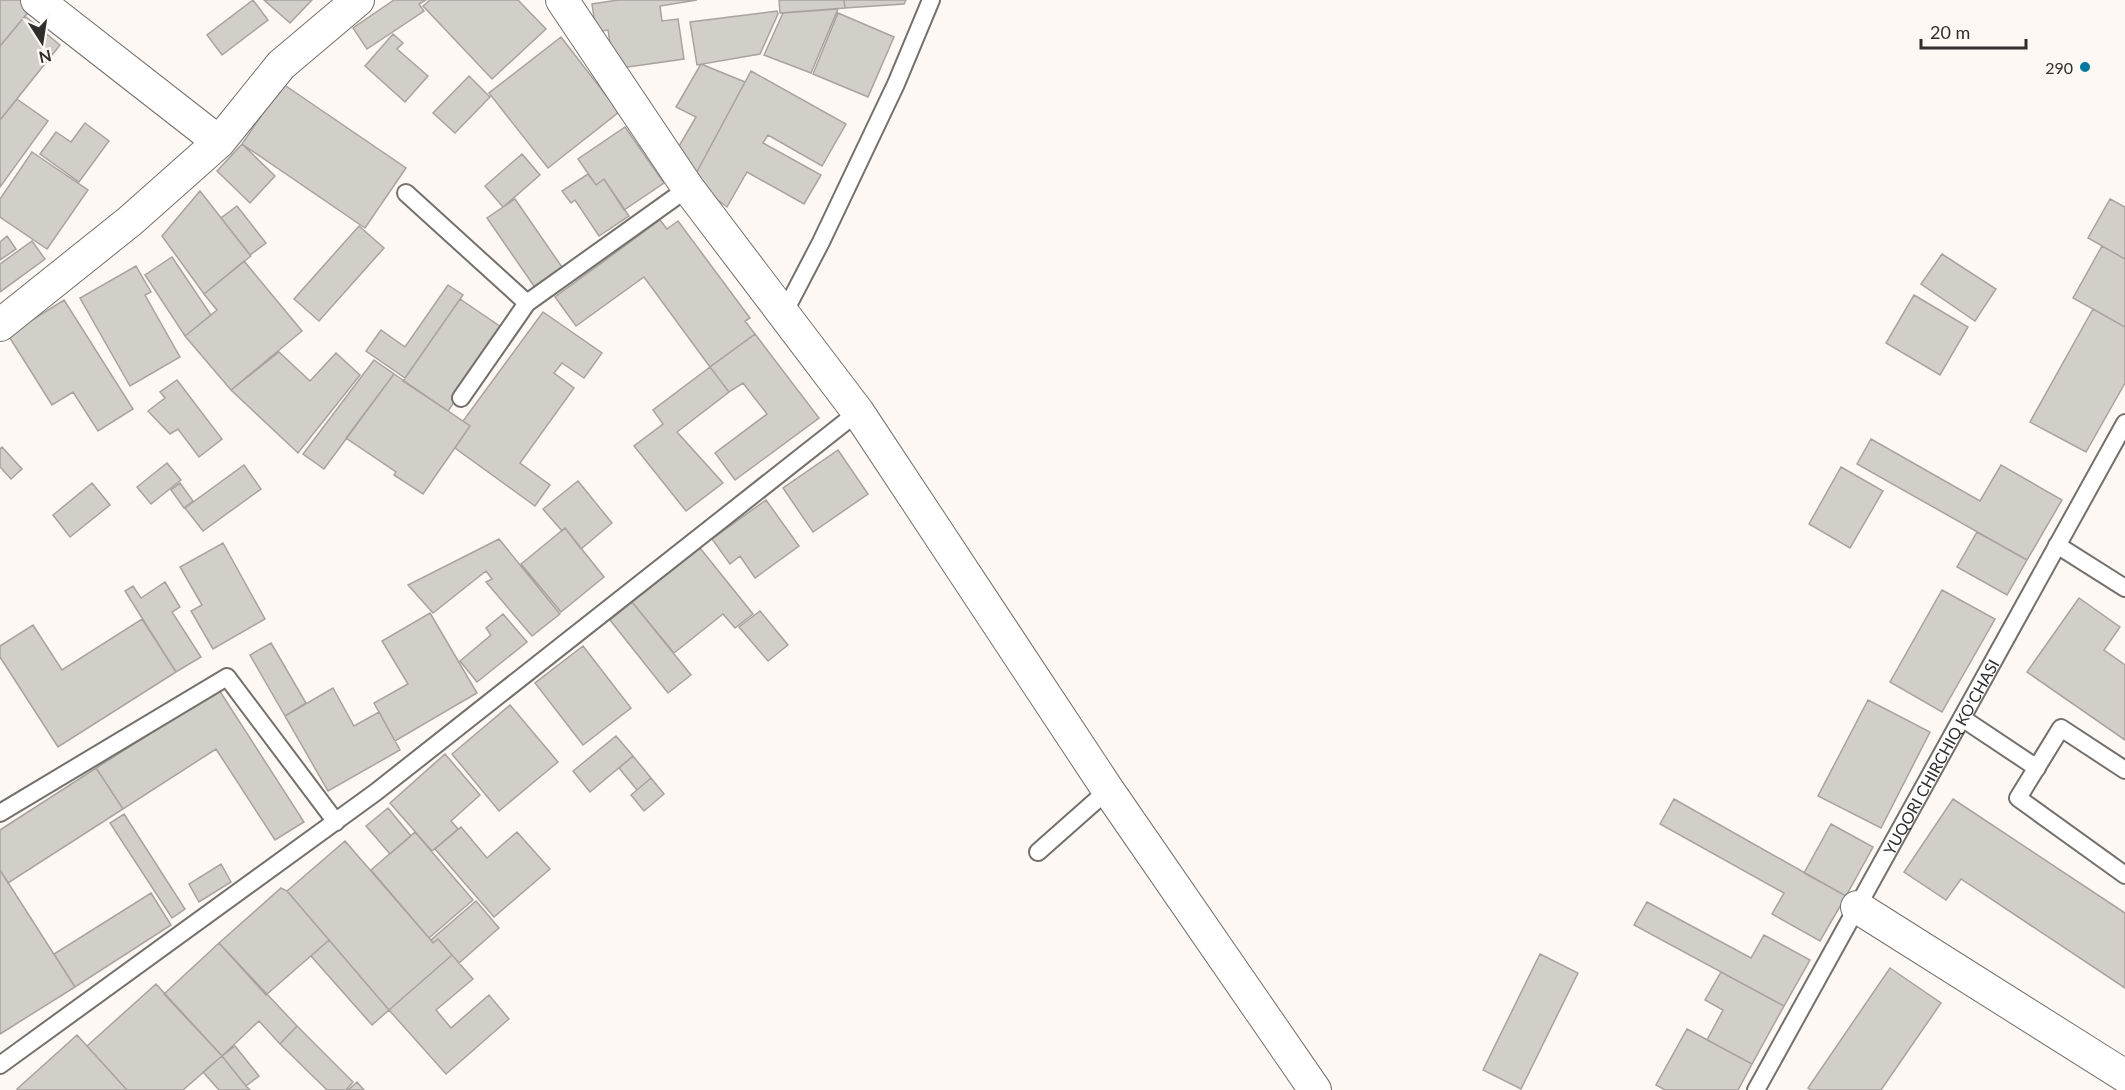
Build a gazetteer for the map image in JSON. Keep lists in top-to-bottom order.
{
  "streets": {
    "lane": ["YUQORI CHIRCHIQ KO'CHASI"]
  },
  "places": ["290"],
  "scale_bar": "20 m",
  "north": "bottom"
}
